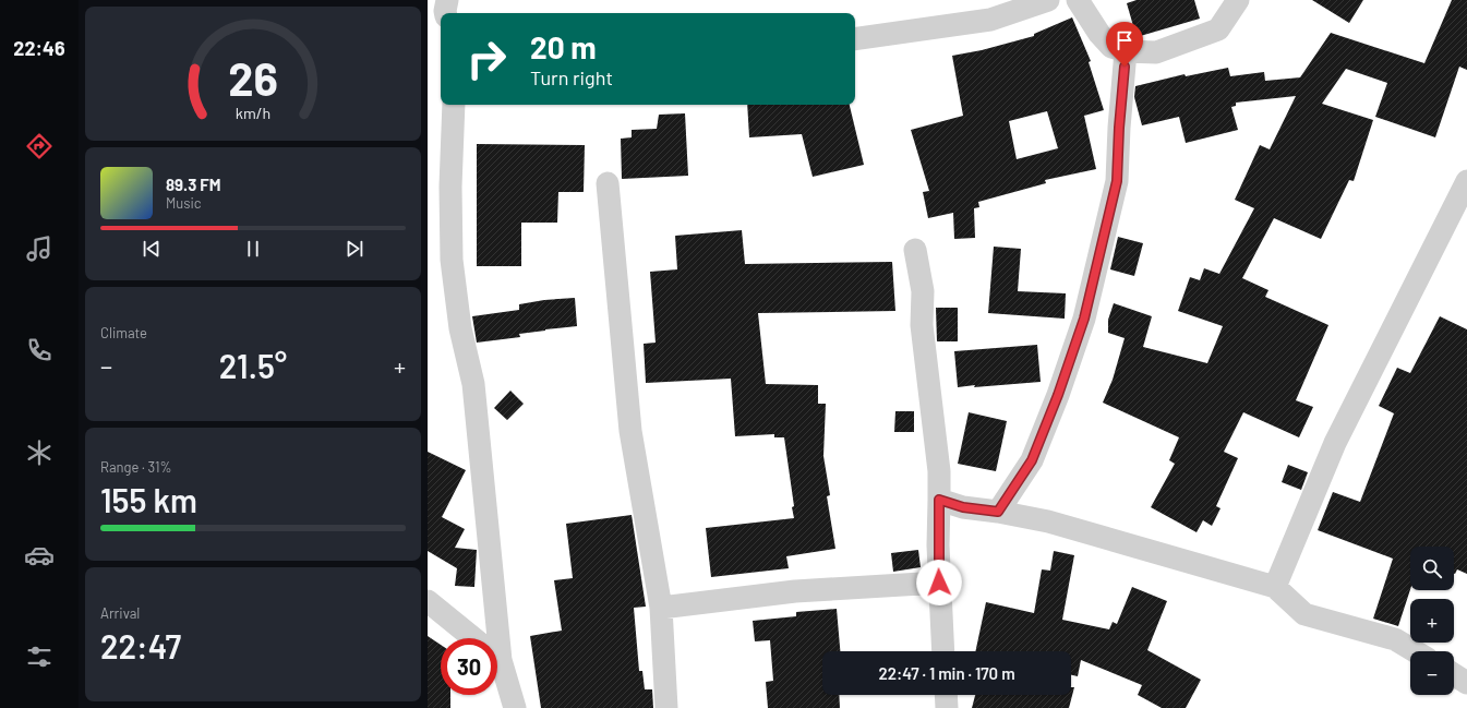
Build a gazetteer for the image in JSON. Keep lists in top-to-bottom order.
{
  "page": {
    "tabs": "22:46",
    "turn": ["20 m", "Turn right"],
    "song": ["89.3 FM", "Music"],
    "tile": [
      "Climate",
      ["Range · 31%", "155 km"],
      ["Arrival", "22:47"]
    ],
    "heat": ["−", "21.5°", "+"],
    "map_buttons": ["+", "−"],
    "limit": "30",
    "trip": "22:47 · 1 min · 170 m",
    "gauge": ["26", "km/h"]
  }
}
